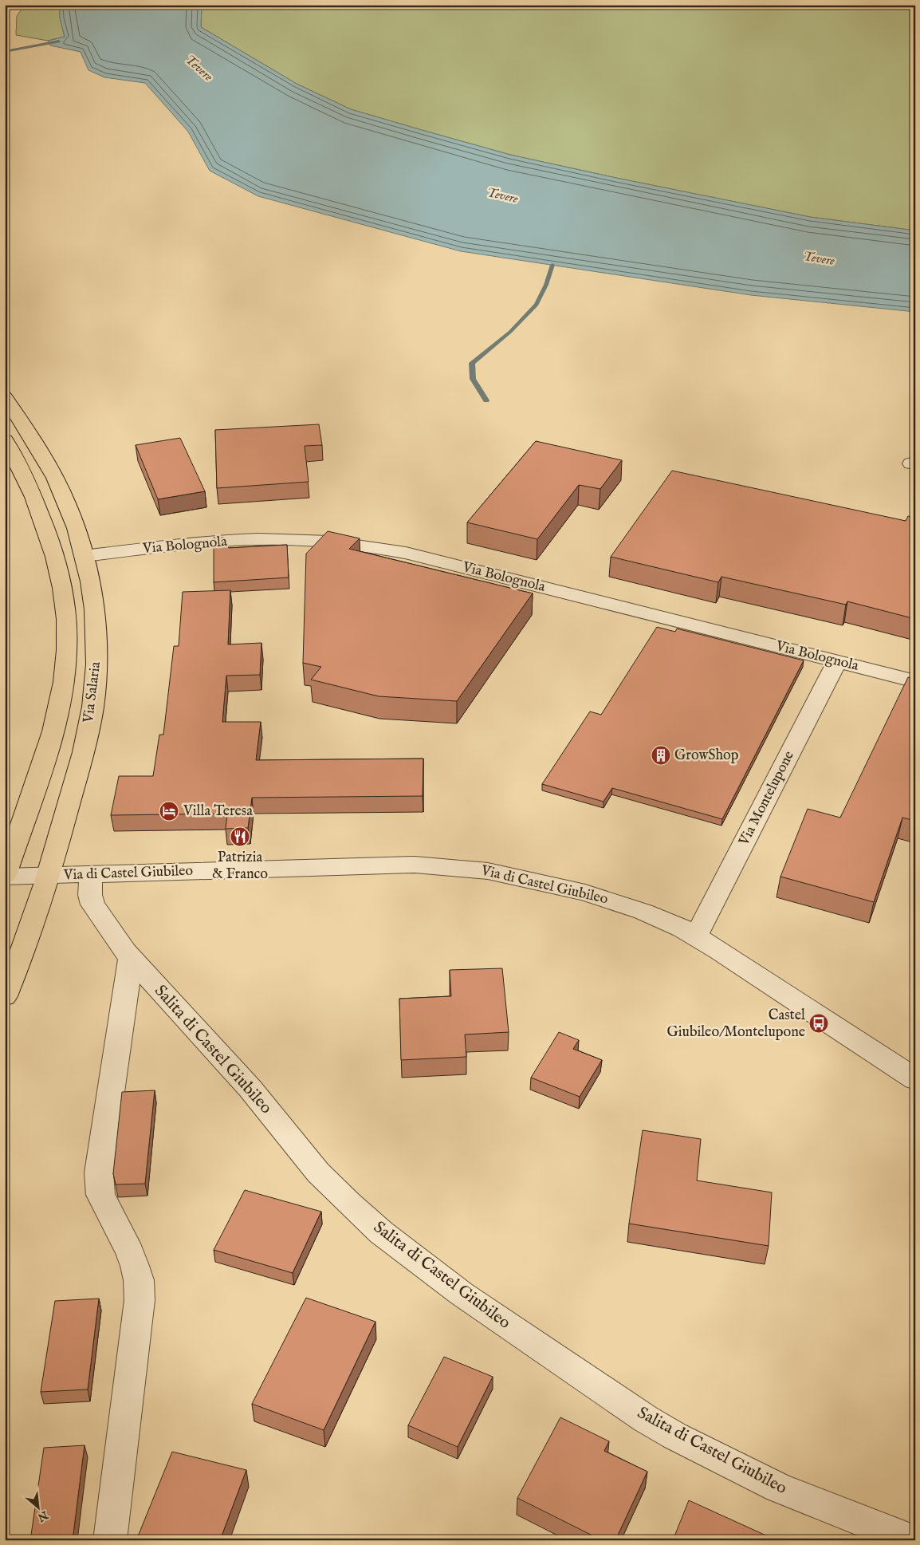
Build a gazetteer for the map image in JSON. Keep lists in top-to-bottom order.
{
  "streets": {
    "main road": ["Via Salaria"],
    "street": [
      "Via Bolognola",
      "Via Montelupone",
      "Via di Castel Giubileo",
      "Salita di Castel Giubileo"
    ]
  },
  "crossings": [
    ["Via Bolognola", "Via Salaria"],
    ["Via Bolognola", "Via Montelupone"],
    ["Via Salaria", "Via di Castel Giubileo"],
    ["Via Montelupone", "Via di Castel Giubileo"],
    ["Via di Castel Giubileo", "Salita di Castel Giubileo"]
  ],
  "water": ["Tevere"],
  "places": {
    "building": ["GrowShop"],
    "hotel": ["Villa Teresa"],
    "restaurant": ["Patrizia & Franco"],
    "bus stop": ["Castel Giubileo/Montelupone"]
  },
  "north": "bottom right"
}
